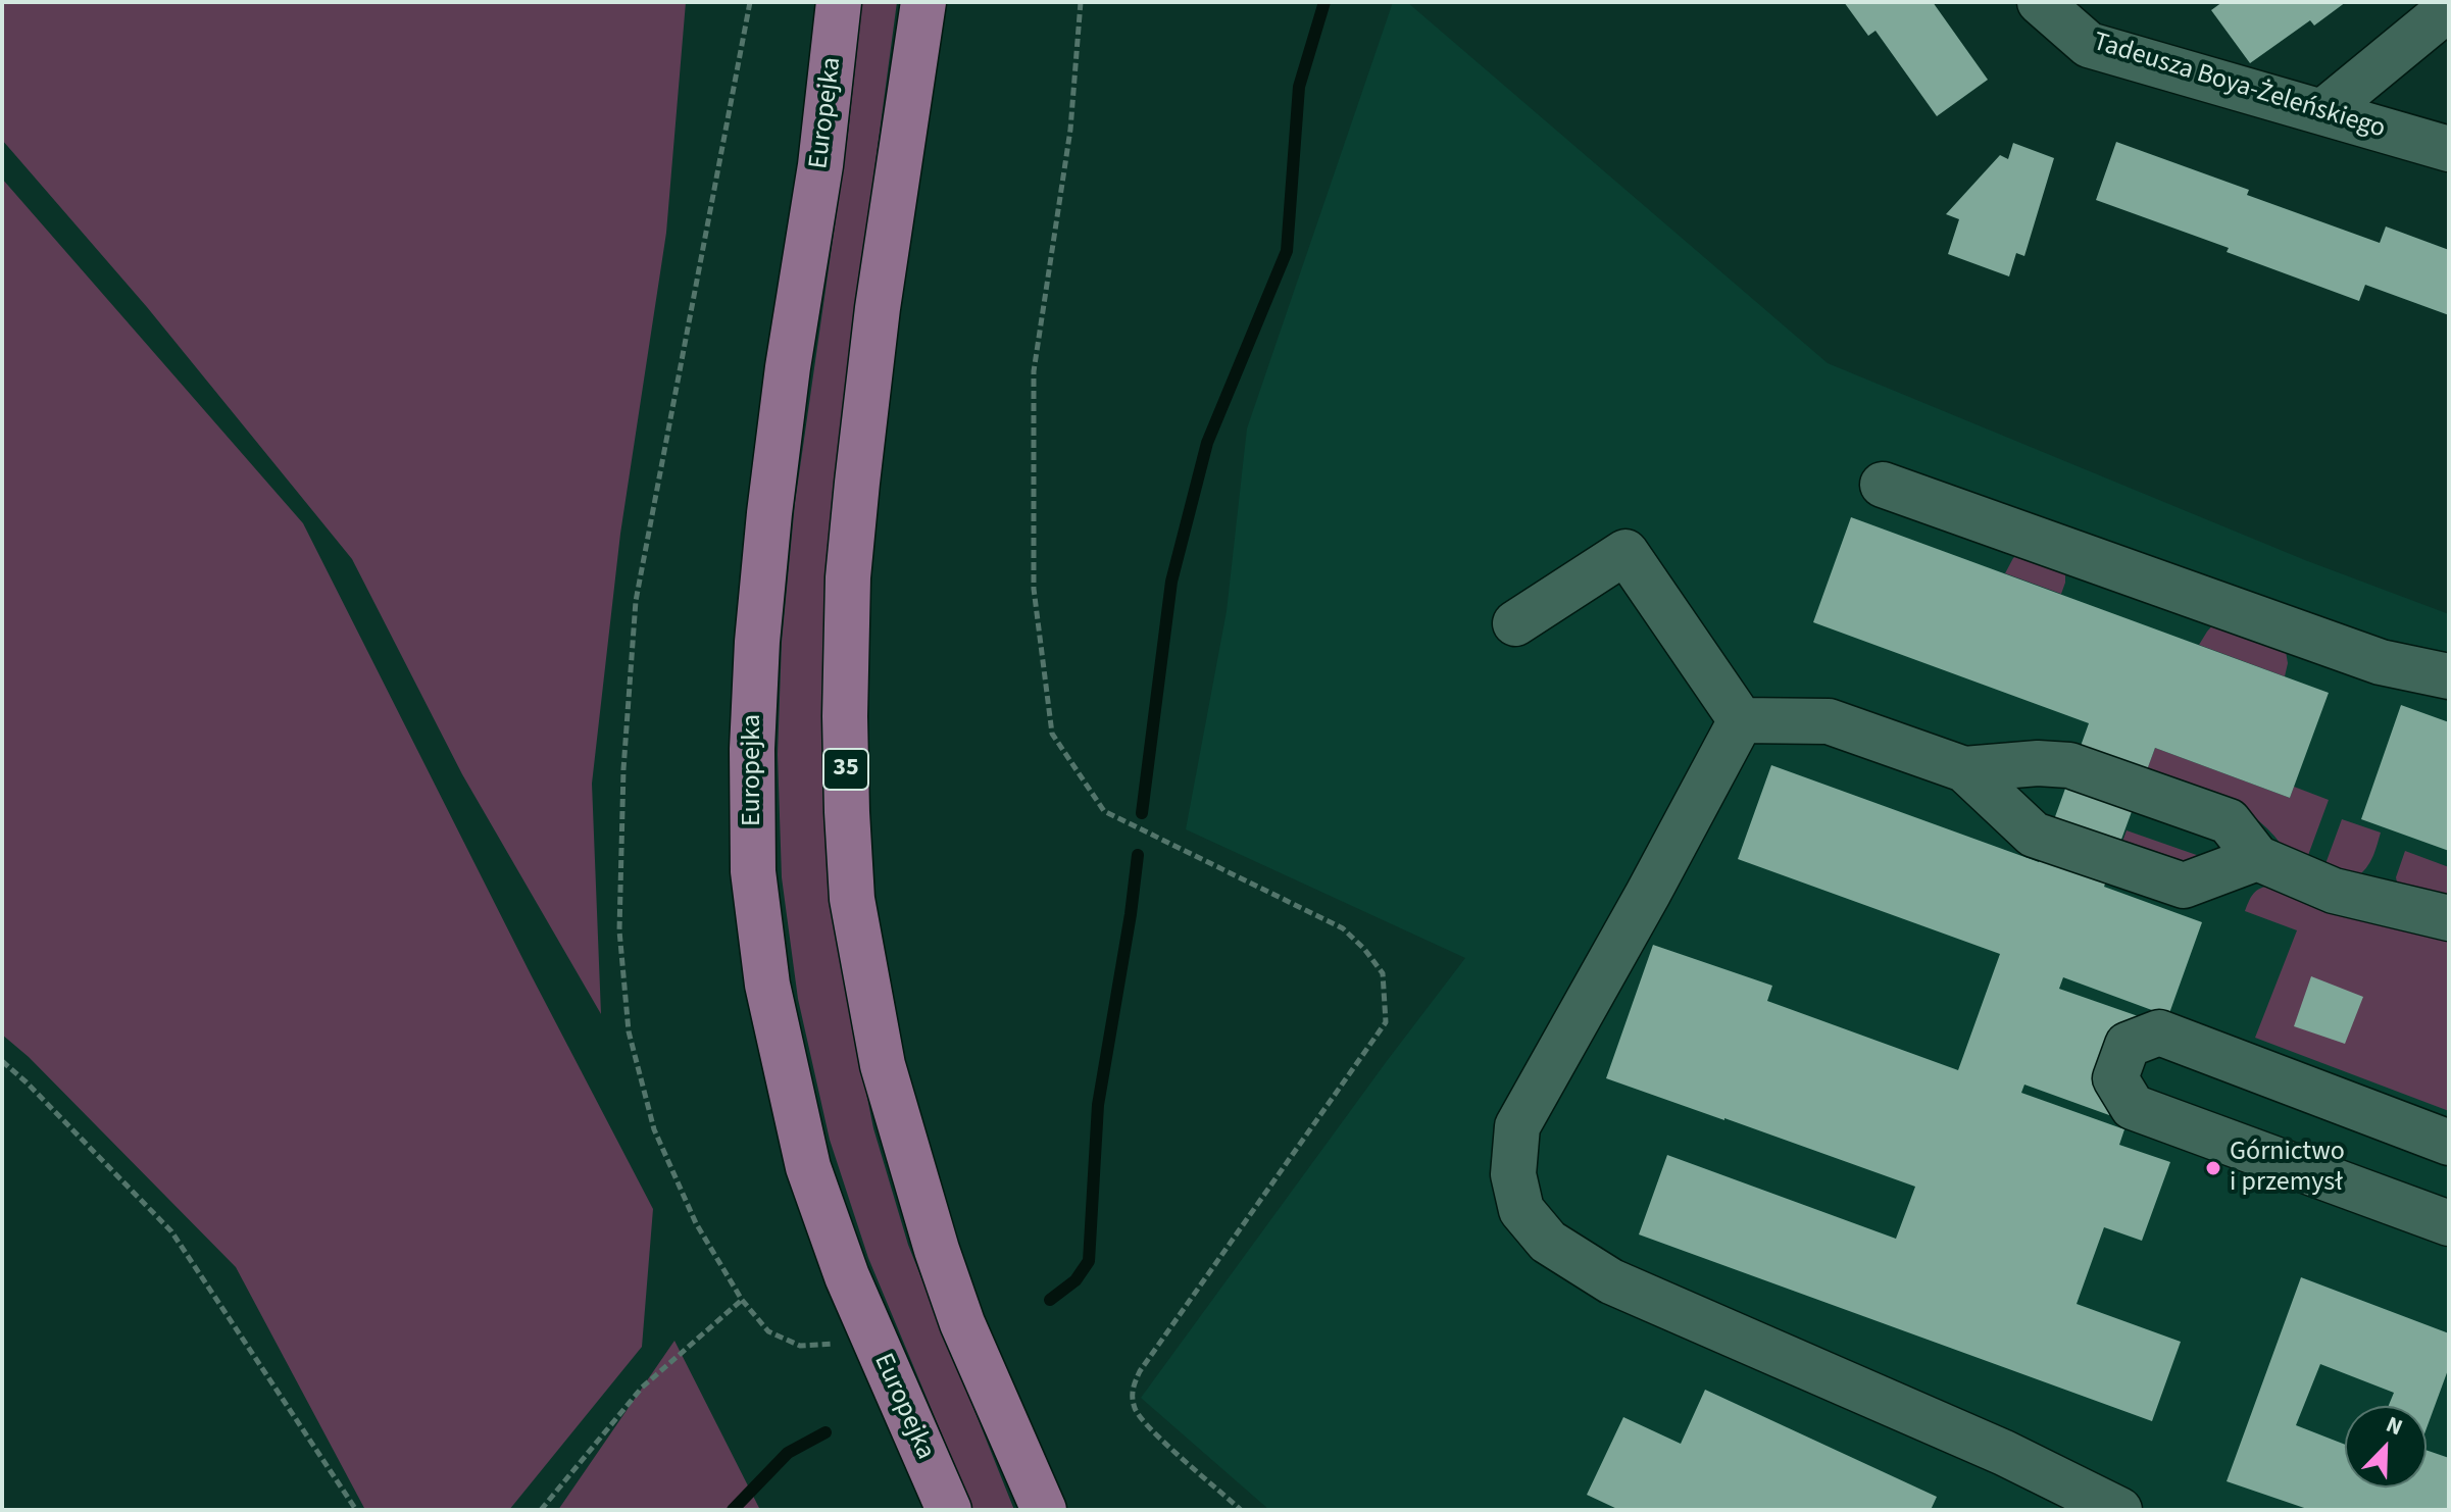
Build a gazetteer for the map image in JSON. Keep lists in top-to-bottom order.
{
  "streets": {
    "main road": ["Europejka", "35"],
    "street": ["Tadeusza Boya-Żeleńskiego"]
  },
  "places": ["Górnictwo i przemysł"],
  "north": "top right"
}
